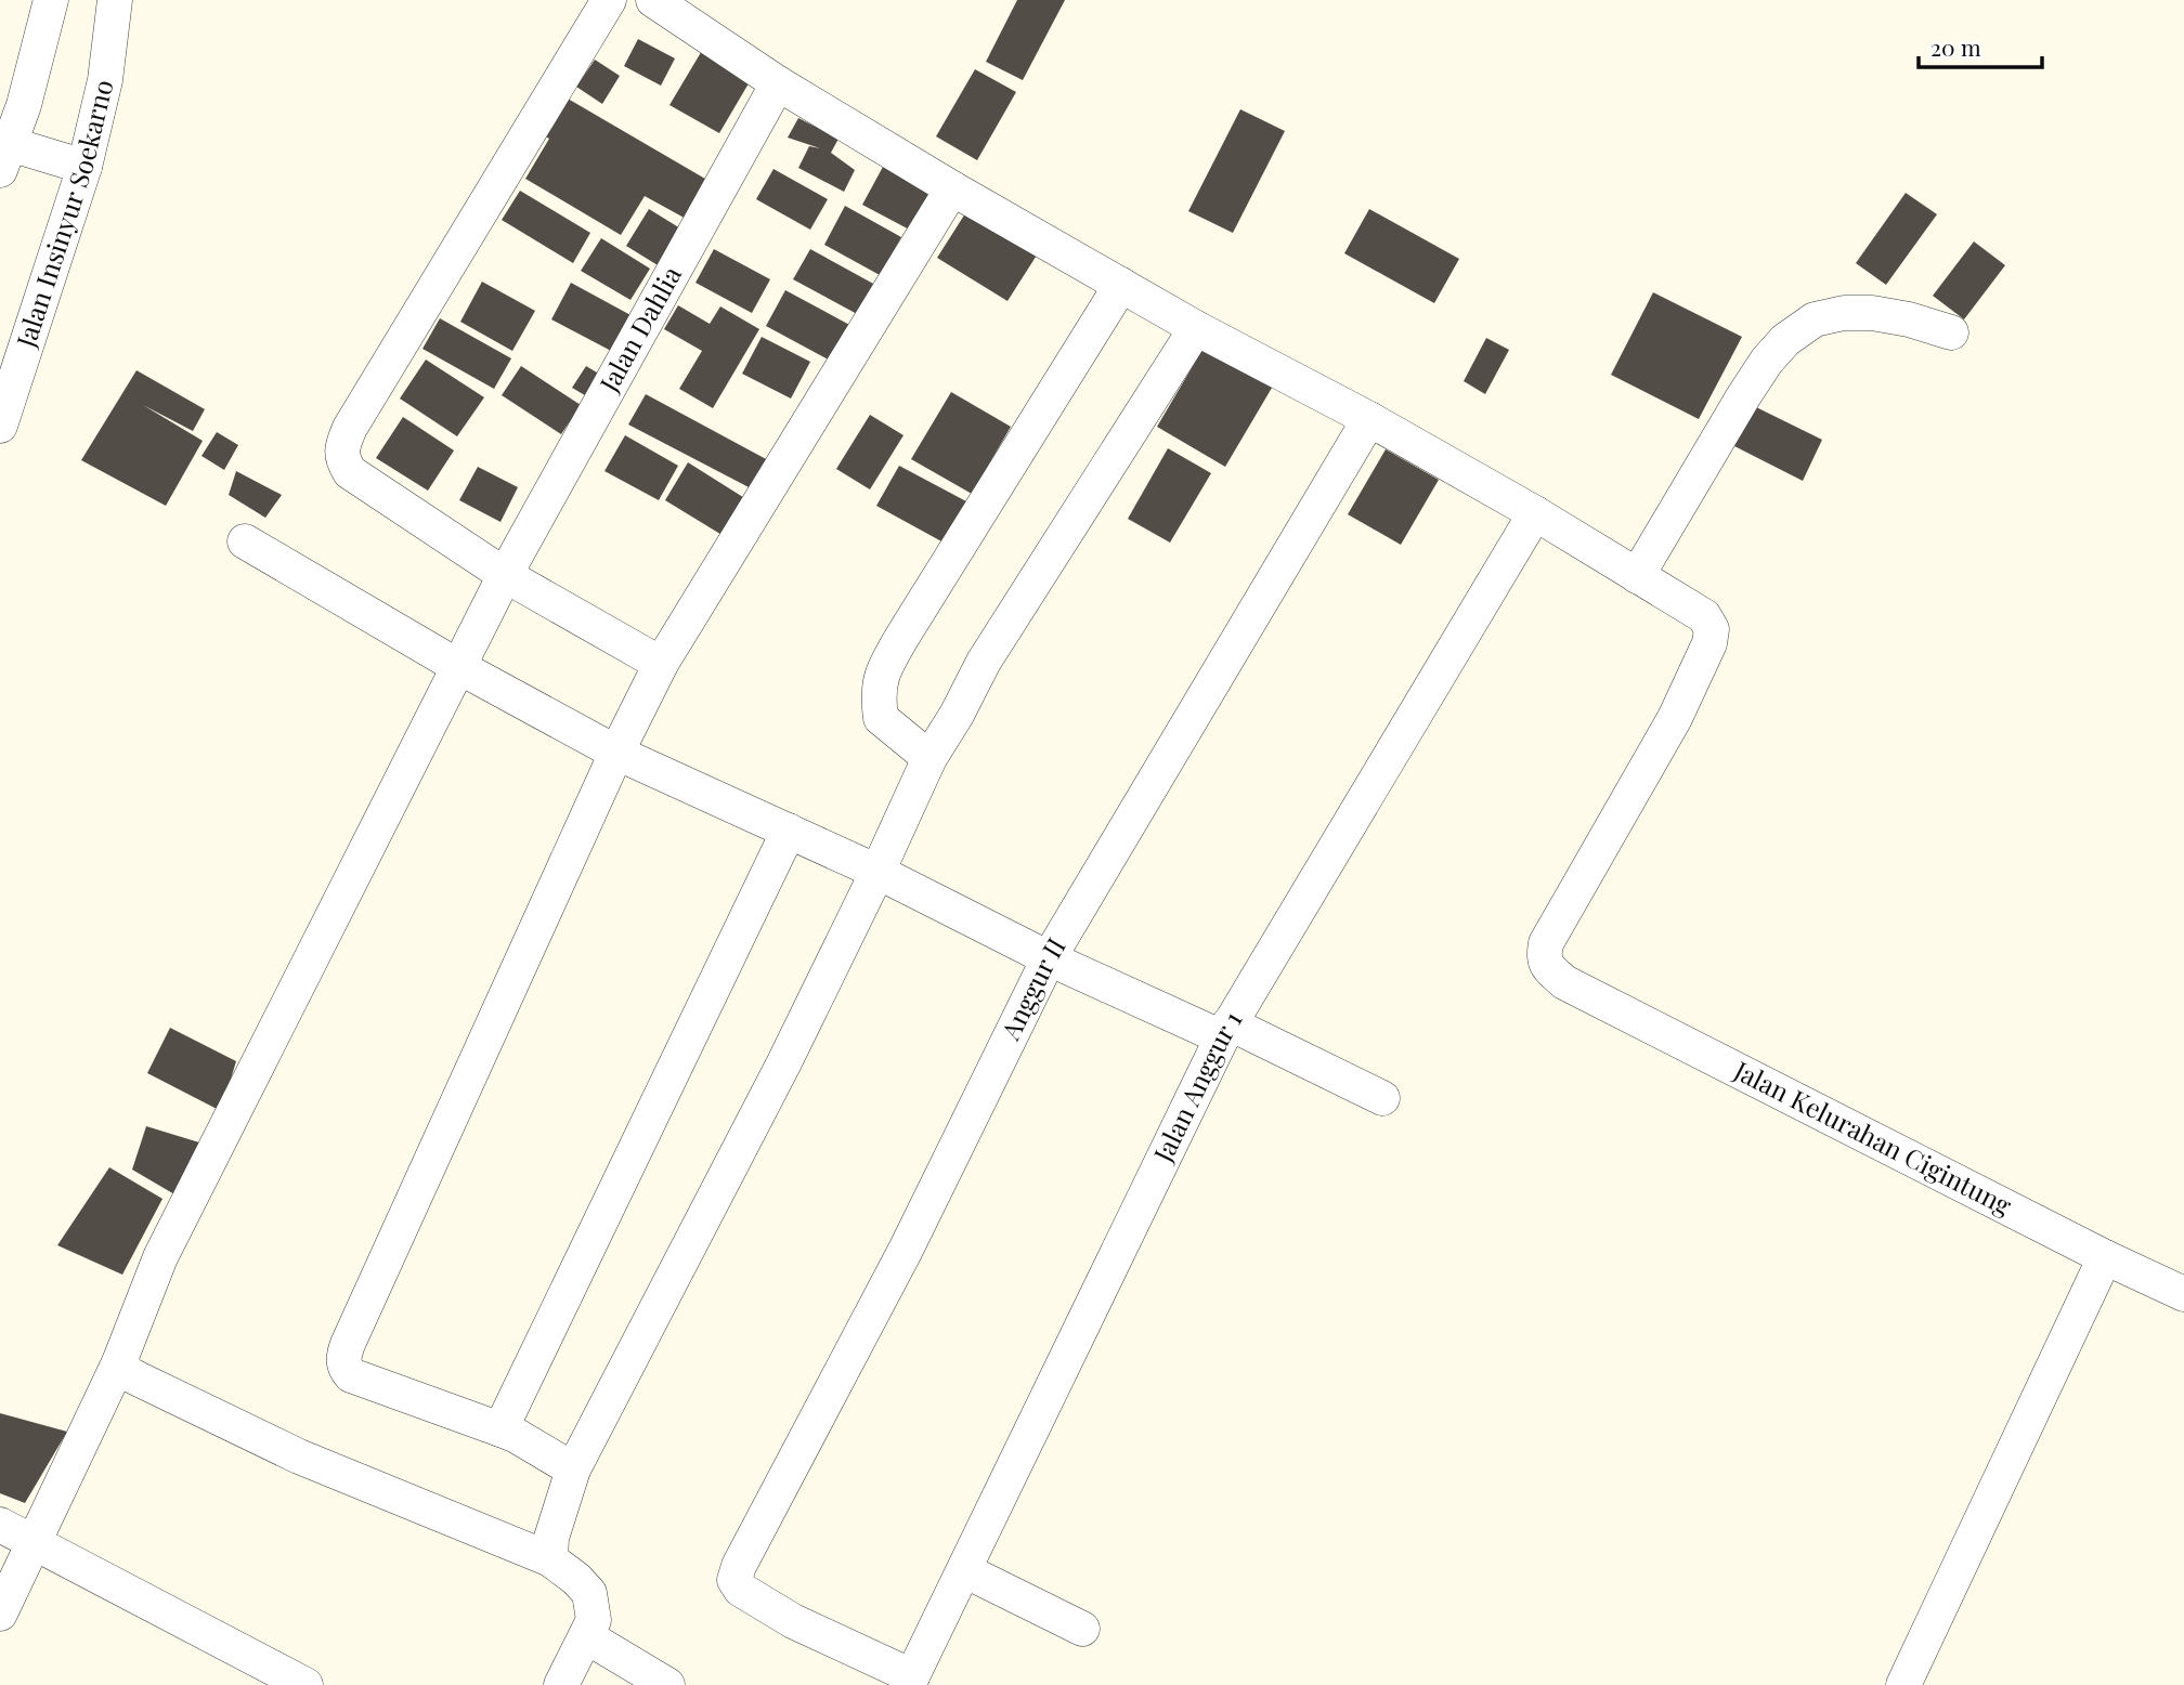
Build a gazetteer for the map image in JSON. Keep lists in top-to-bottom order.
{
  "streets": {
    "street": [
      "Jalan Insinyur Soekarno",
      "Jalan Dahlia",
      "Anggur II",
      "Jalan Anggur 1",
      "Jalan Kelurahan Cigintung"
    ]
  },
  "crossings": [
    ["Anggur II", "Jalan Anggur 1"]
  ],
  "scale_bar": "20 m"
}
